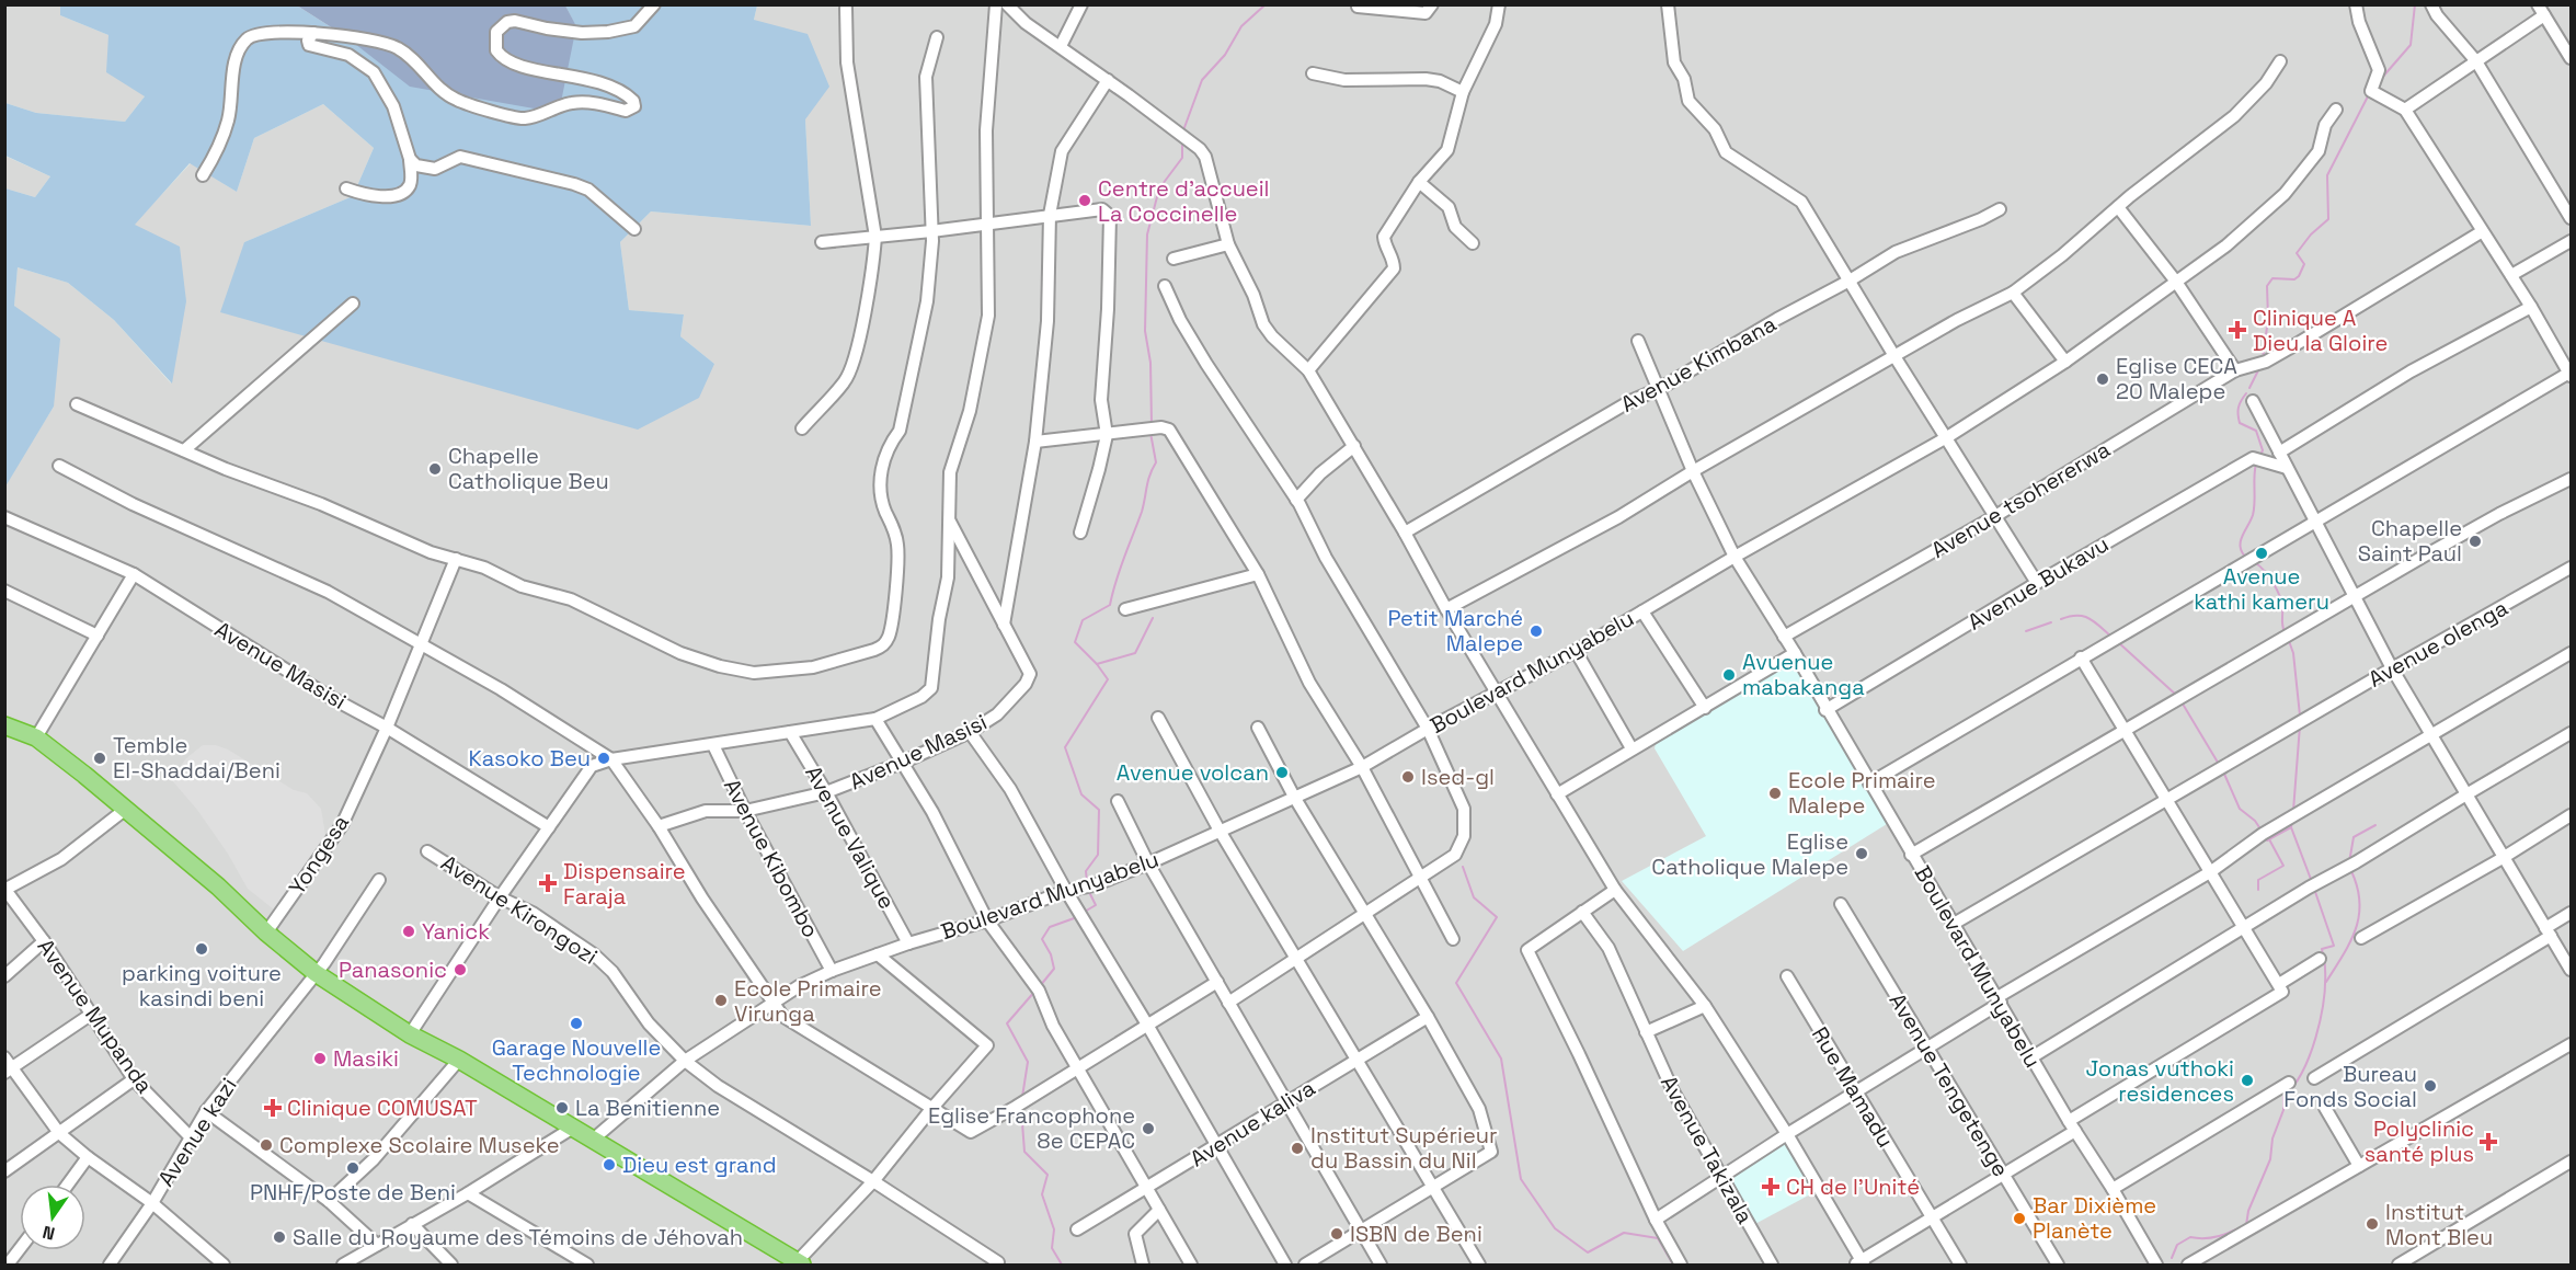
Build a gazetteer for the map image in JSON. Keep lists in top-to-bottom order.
{
  "streets": {
    "street": [
      "Avenue Kimbana",
      "Avenue tsohererwa",
      "Avenue Bukavu",
      "Avenue olenga",
      "Avenue Masisi",
      "Boulevard Munyabelu",
      "Avenue Valique",
      "Yongesa",
      "Avenue Kibombo",
      "Avenue Kirongozi",
      "Avenue Mupanda",
      "Avenue Tengetenge",
      "Rue Mamadu",
      "Avenue kaliva",
      "Avenue kazi",
      "Avenue Takizala"
    ]
  },
  "crossings": [
    ["Avenue tsohererwa", "Boulevard Munyabelu"],
    ["Avenue Bukavu", "Boulevard Munyabelu"],
    ["Avenue olenga", "Boulevard Munyabelu"],
    ["Avenue Masisi", "Avenue Valique"],
    ["Avenue Masisi", "Yongesa"],
    ["Avenue Masisi", "Avenue Kibombo"],
    ["Boulevard Munyabelu", "Avenue Valique"],
    ["Boulevard Munyabelu", "Avenue Kibombo"],
    ["Boulevard Munyabelu", "Avenue Kirongozi"],
    ["Avenue Mupanda", "Avenue kazi"]
  ],
  "places": {
    "other": [
      "Centre d'accueil La Coccinelle",
      "Eglise CECA 20 Malepe",
      "Chapelle Catholique Beu",
      "Chapelle Saint Paul",
      "Avenue kathi kameru",
      "Petit Marché Malepe",
      "Avuenue mabakanga",
      "Temble El-Shaddai/Beni",
      "Kasoko Beu",
      "Avenue volcan",
      "Ised-gl",
      "Ecole Primaire Malepe",
      "Eglise Catholique Malepe",
      "Yanick",
      "parking voiture kasindi beni",
      "Panasonic",
      "Ecole Primaire Virunga",
      "Garage Nouvelle Technologie",
      "Masiki",
      "Jonas vuthoki residences",
      "Bureau Fonds Social",
      "La Benitienne",
      "Eglise Francophone 8e CEPAC",
      "Complexe Scolaire Museke",
      "Institut Supérieur du Bassin du Nil",
      "Dieu est grand",
      "PNHF/Poste de Beni",
      "Bar Dixième Planète",
      "Institut Mont Bleu",
      "ISBN de Beni",
      "Salle du Royaume des Témoins de Jéhovah"
    ],
    "health": [
      "Clinique A Dieu la Gloire",
      "Dispensaire Faraja",
      "Clinique COMUSAT",
      "Polyclinic santé plus",
      "CH de l'Unité"
    ]
  },
  "north": "bottom"
}
